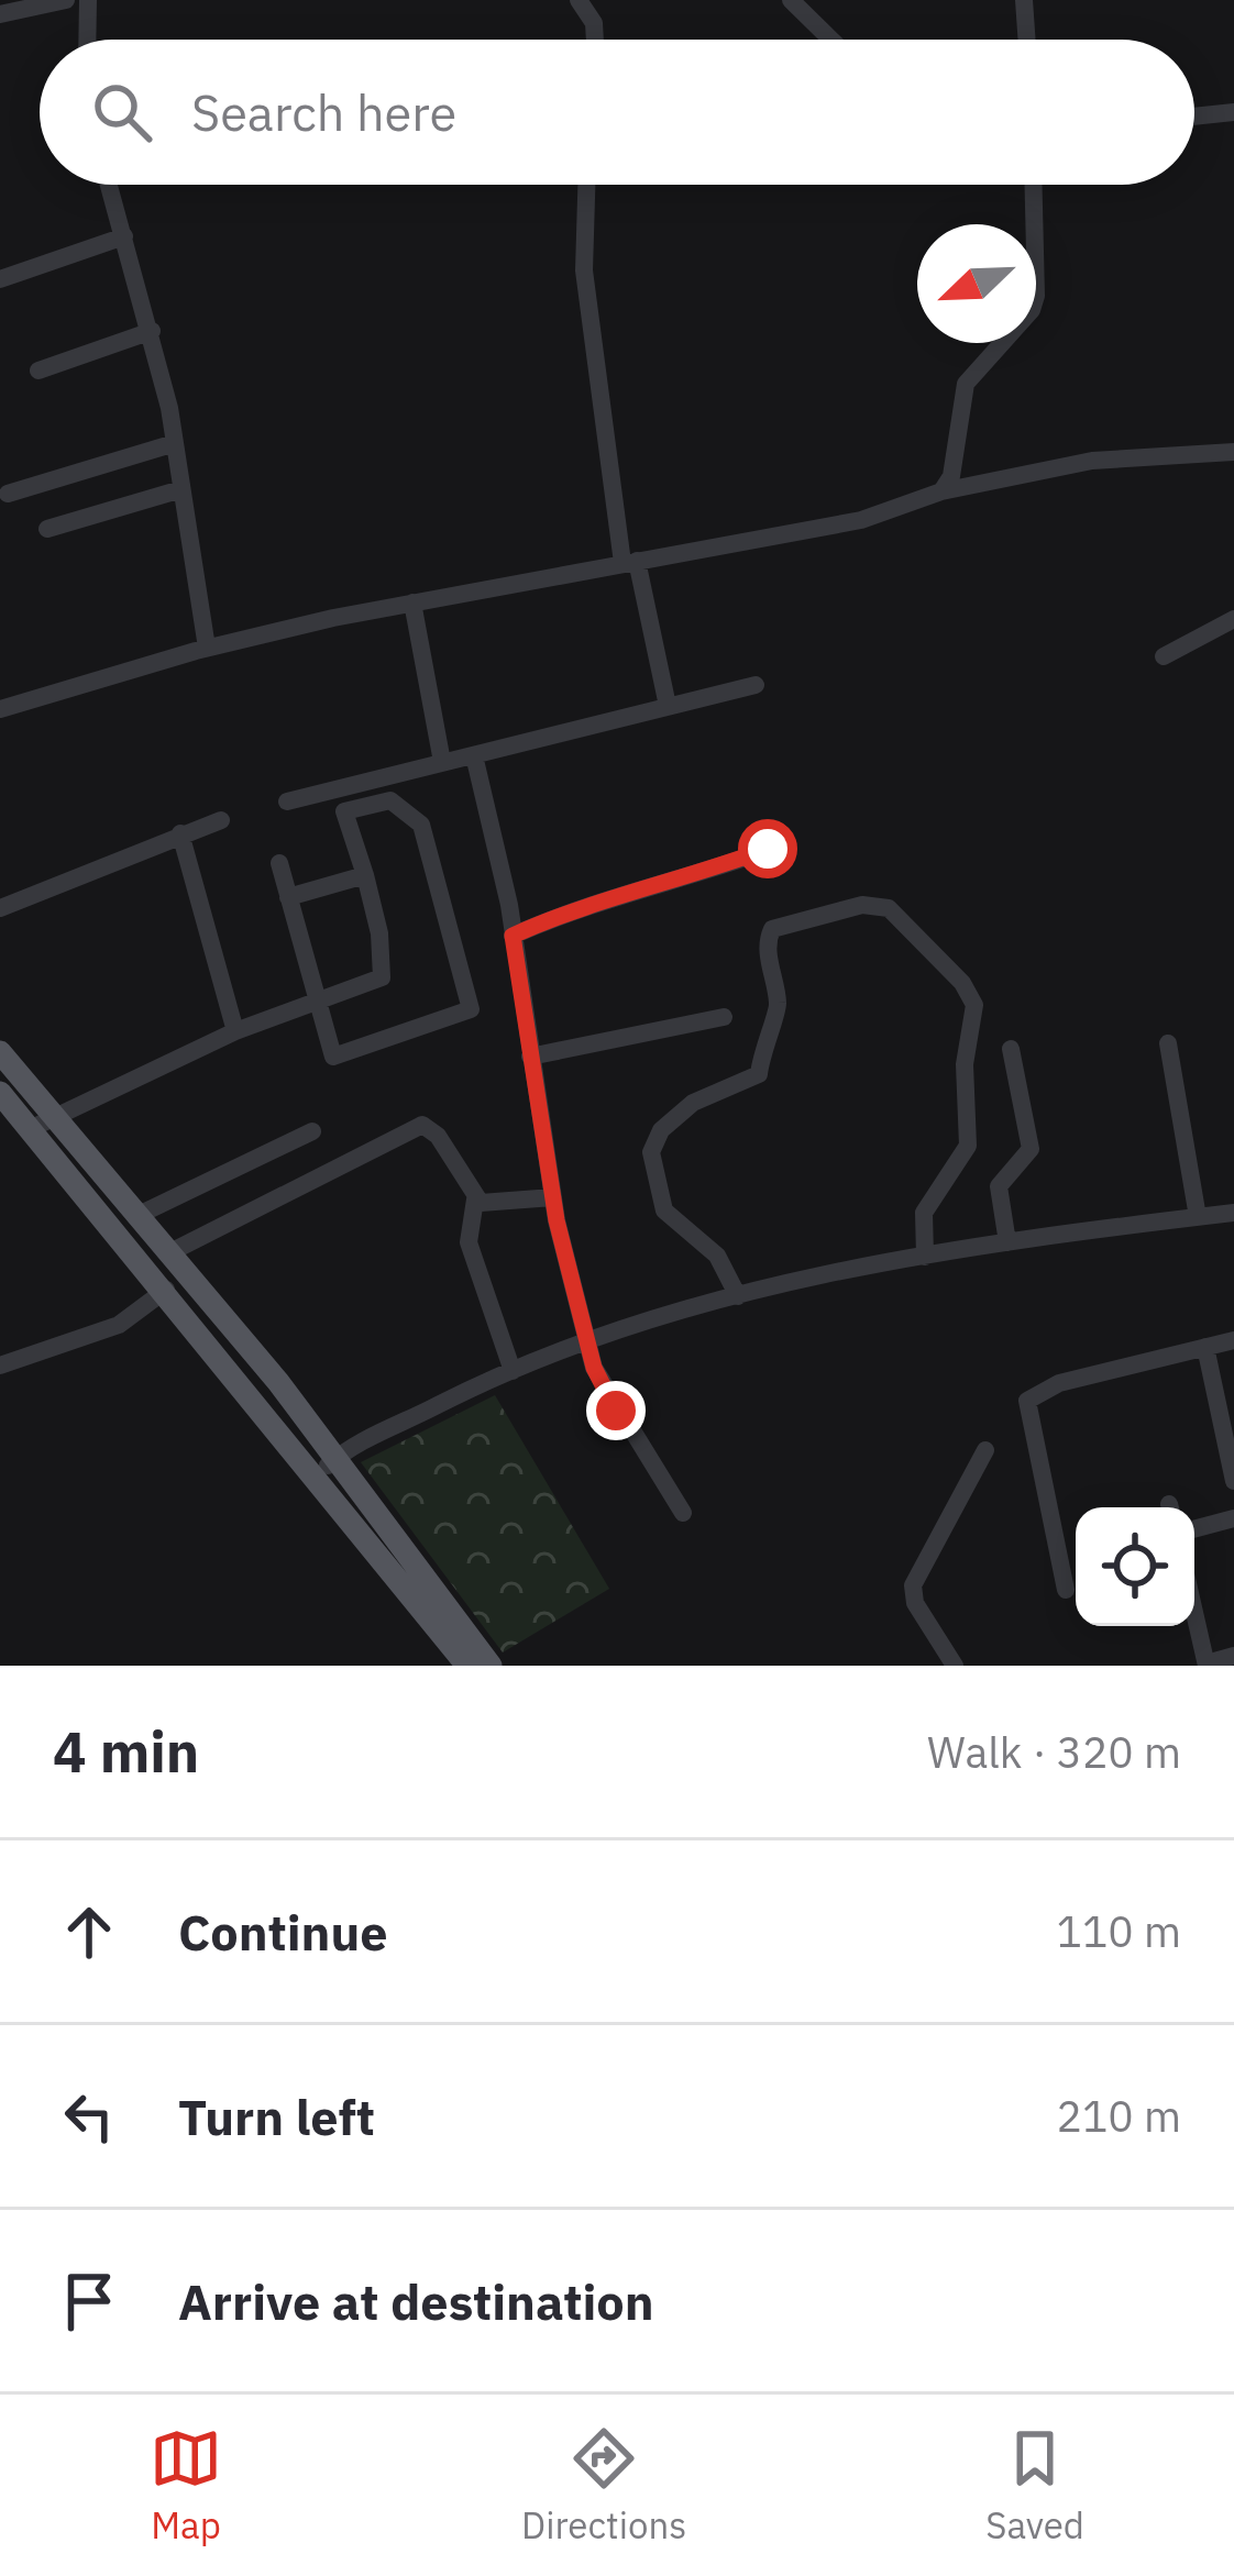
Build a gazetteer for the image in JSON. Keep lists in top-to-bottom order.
{
  "north": "bottom left",
  "page": {
    "search": "Search here",
    "heading": ["4 min", "Walk · 320 m"],
    "list": [
      ["Continue", "110 m"],
      ["Turn left", "210 m"],
      "Arrive at destination"
    ],
    "nav": ["Map", "Directions", "Saved"]
  }
}
